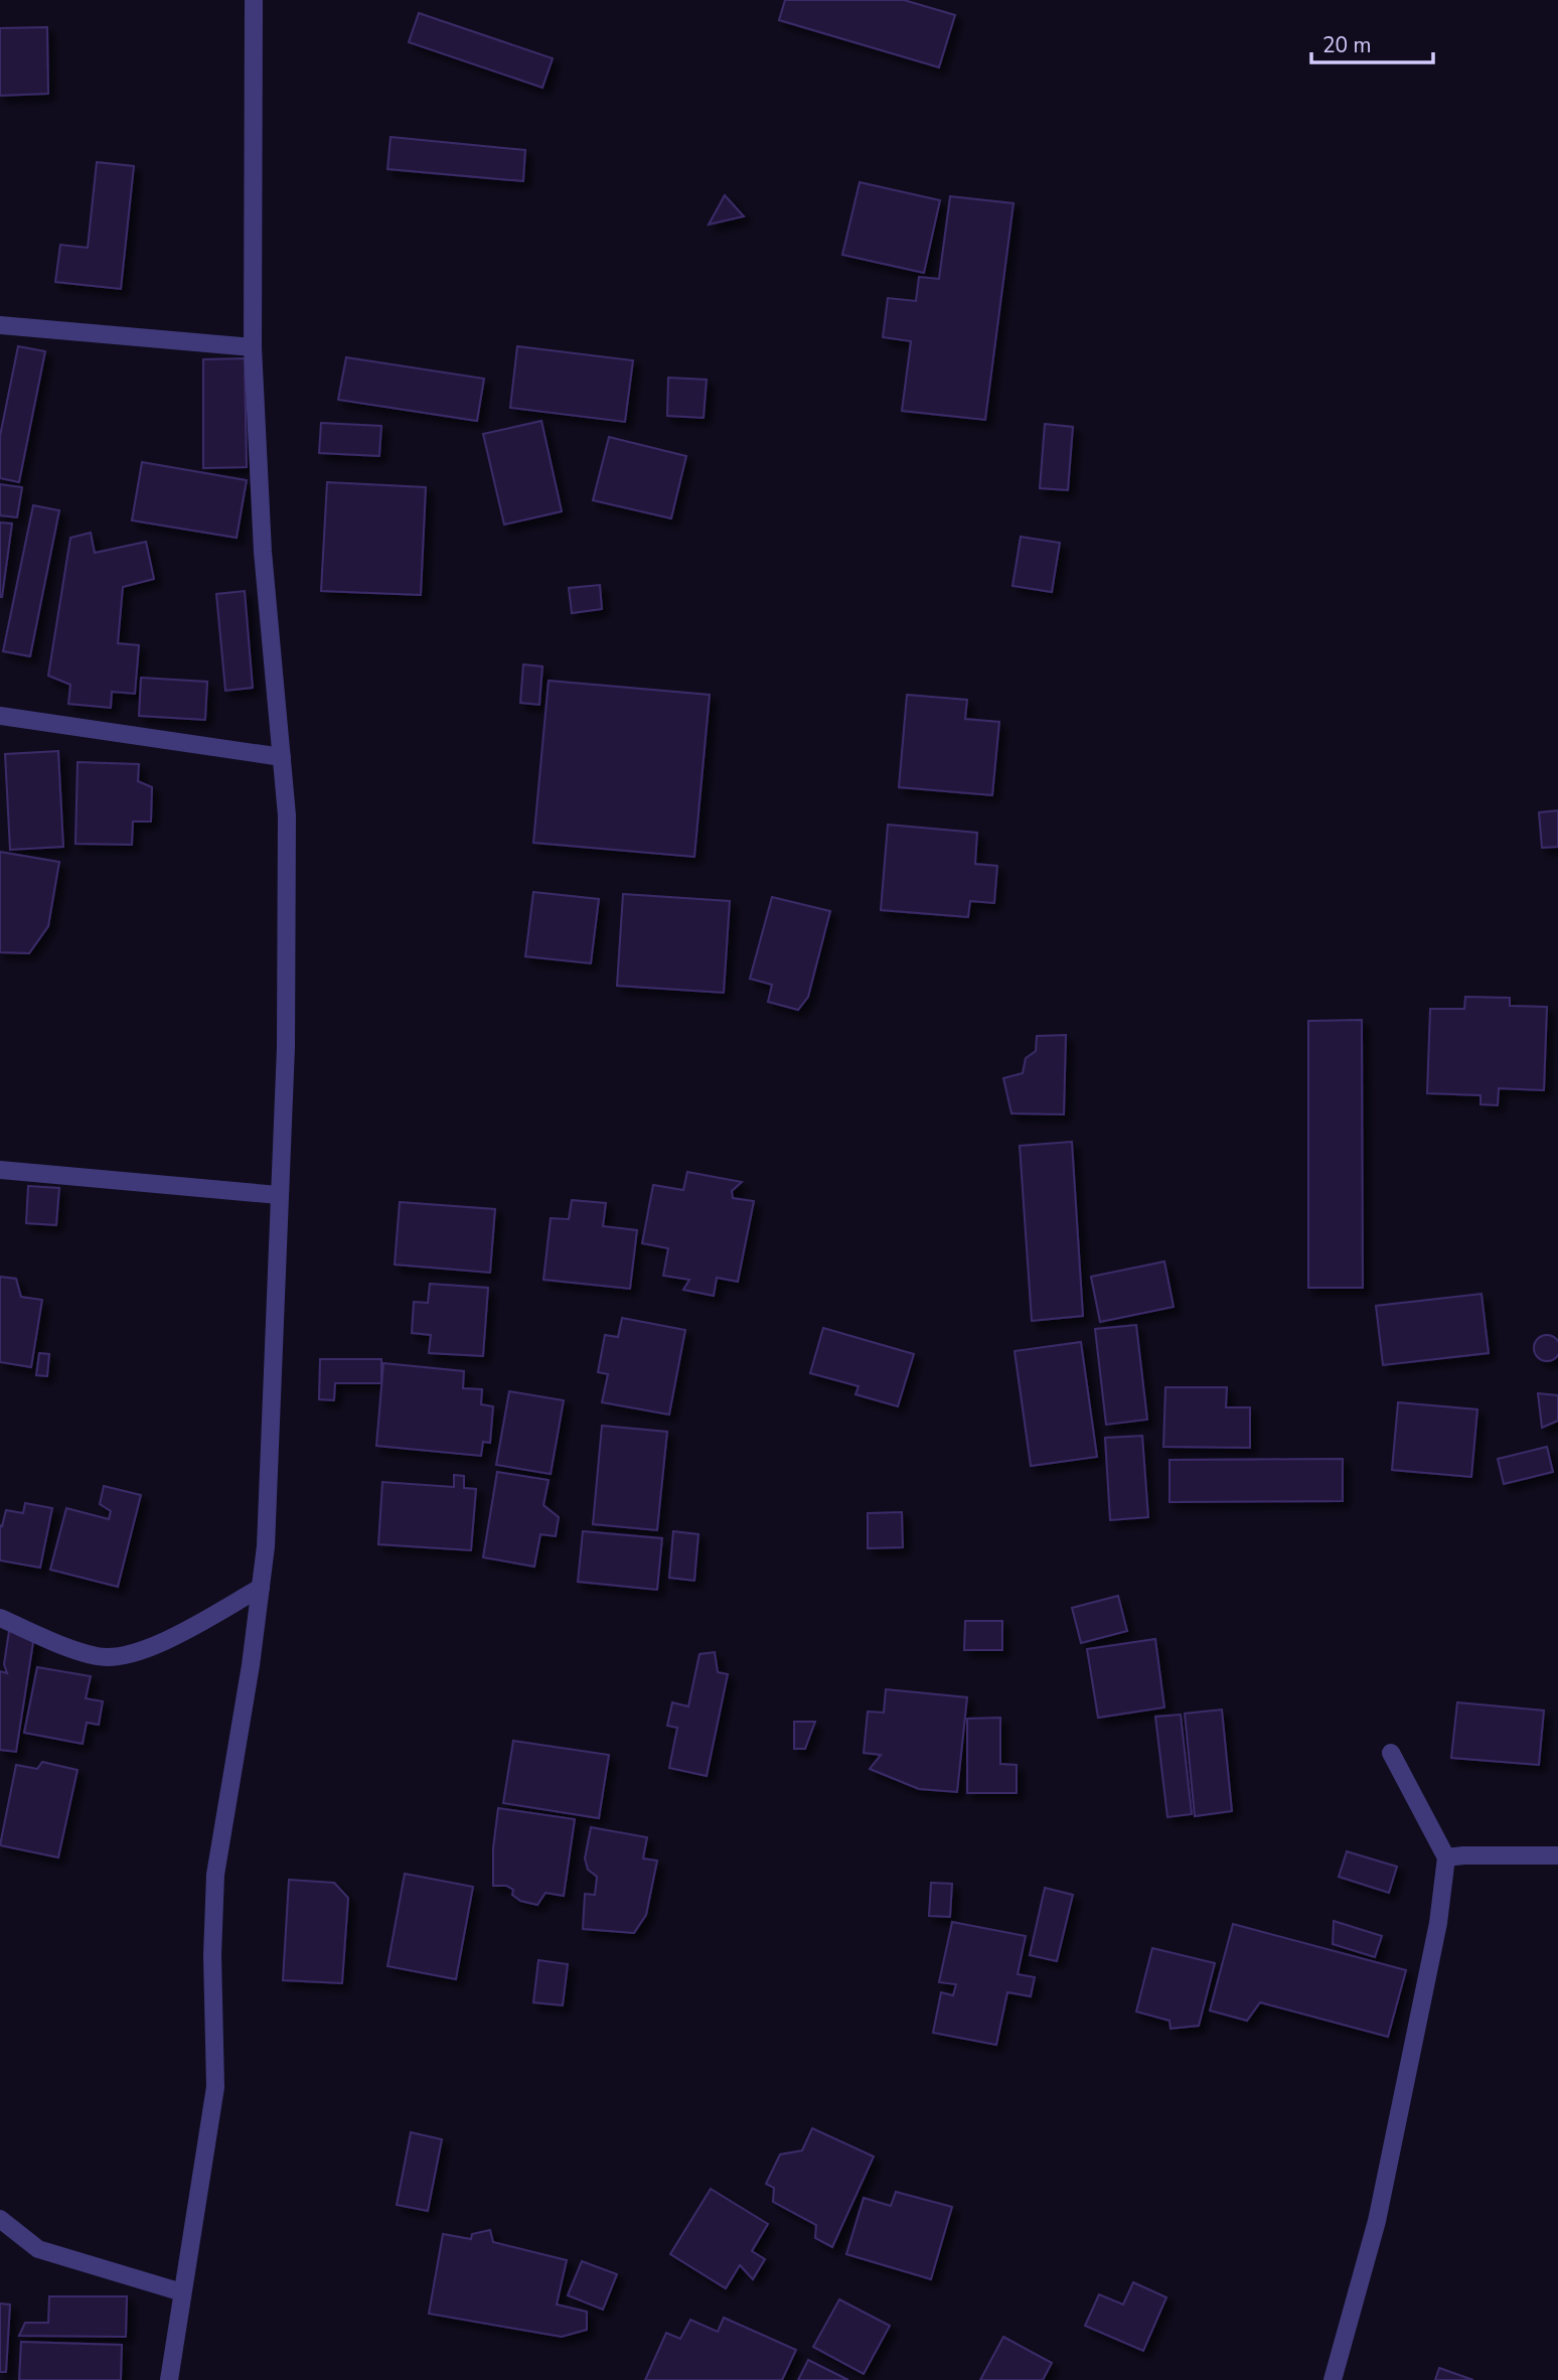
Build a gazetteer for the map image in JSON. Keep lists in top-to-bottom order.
{
  "scale_bar": "20 m"
}
